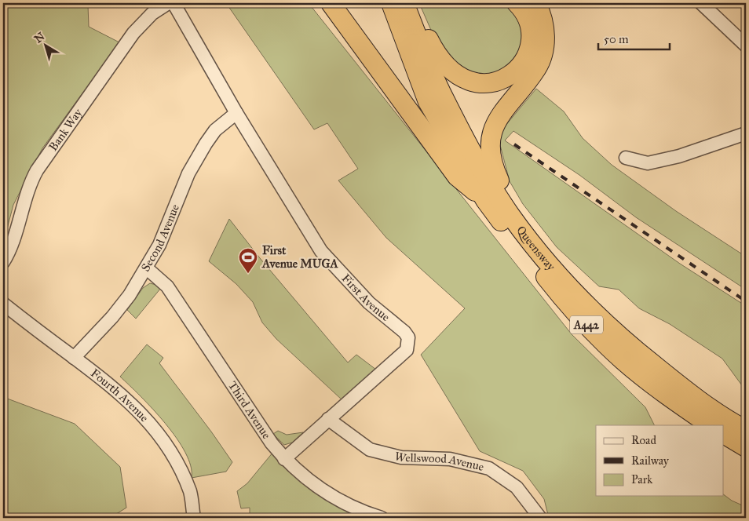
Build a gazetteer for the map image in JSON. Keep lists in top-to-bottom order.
{
  "streets": {
    "highway": ["Queensway", "A442"],
    "street": [
      "Bank Way",
      "Second Avenue",
      "First Avenue",
      "Fourth Avenue",
      "Third Avenue",
      "Wellswood Avenue"
    ]
  },
  "crossings": [
    ["Second Avenue", "First Avenue"],
    ["Second Avenue", "Fourth Avenue"],
    ["Second Avenue", "Third Avenue"],
    ["Queensway", "A442"],
    ["First Avenue", "Third Avenue"],
    ["First Avenue", "Wellswood Avenue"]
  ],
  "places": {
    "sports": ["First Avenue MUGA"]
  },
  "legend": ["Road", "Railway", "Park"],
  "scale_bar": "50 m",
  "north": "top left"
}
